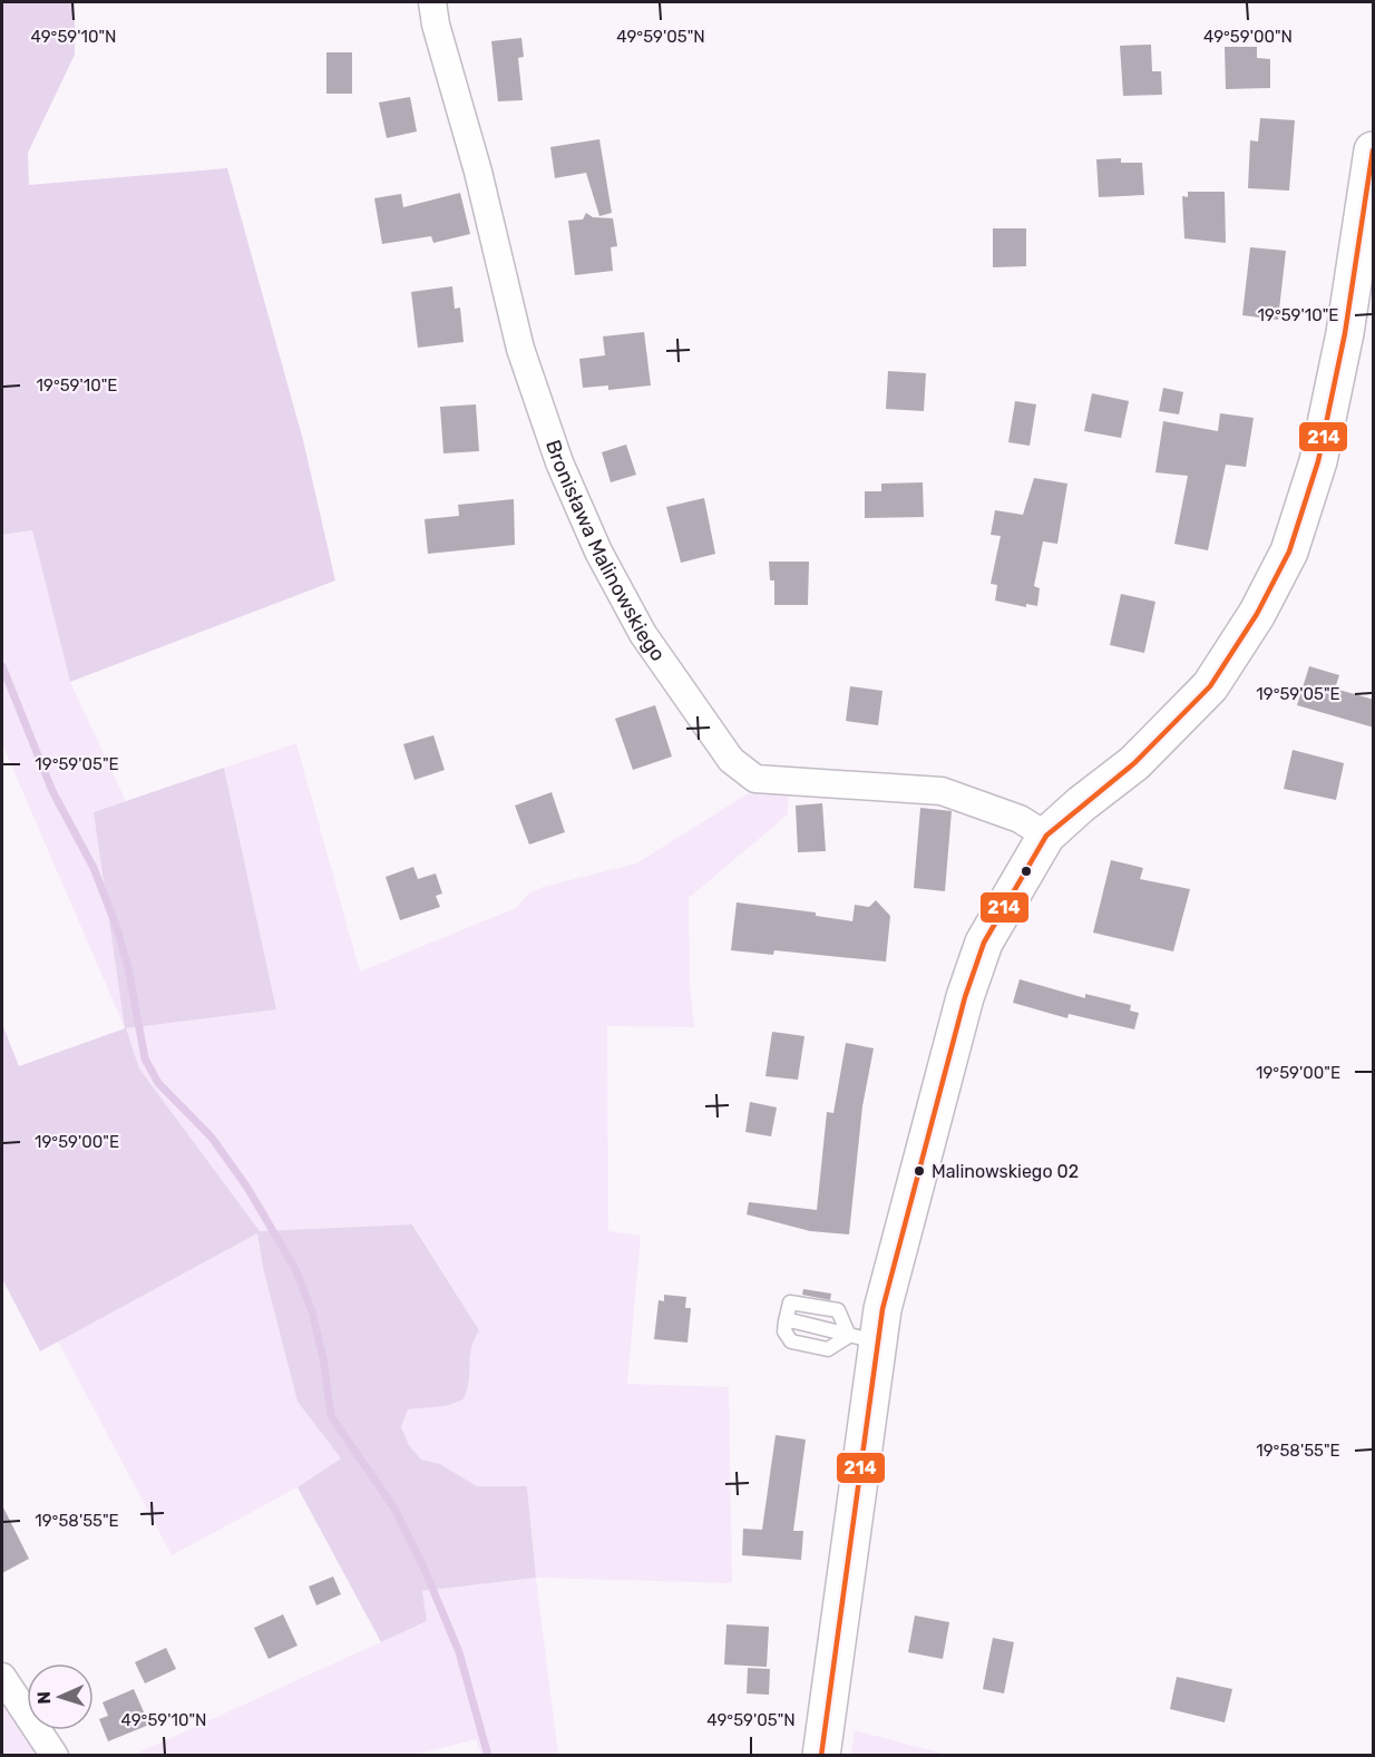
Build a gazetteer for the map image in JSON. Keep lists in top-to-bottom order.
{
  "streets": {
    "street": ["Bronisława Malinowskiego"]
  },
  "places": ["Malinowskiego 02"],
  "lines": ["transit line 214"],
  "north": "left",
  "coordinates": [
    "49°59'10\"N",
    "49°59'05\"N",
    "49°59'00\"N",
    "19°59'10\"E",
    "19°59'05\"E",
    "19°59'00\"E",
    "19°58'55\"E"
  ]
}
